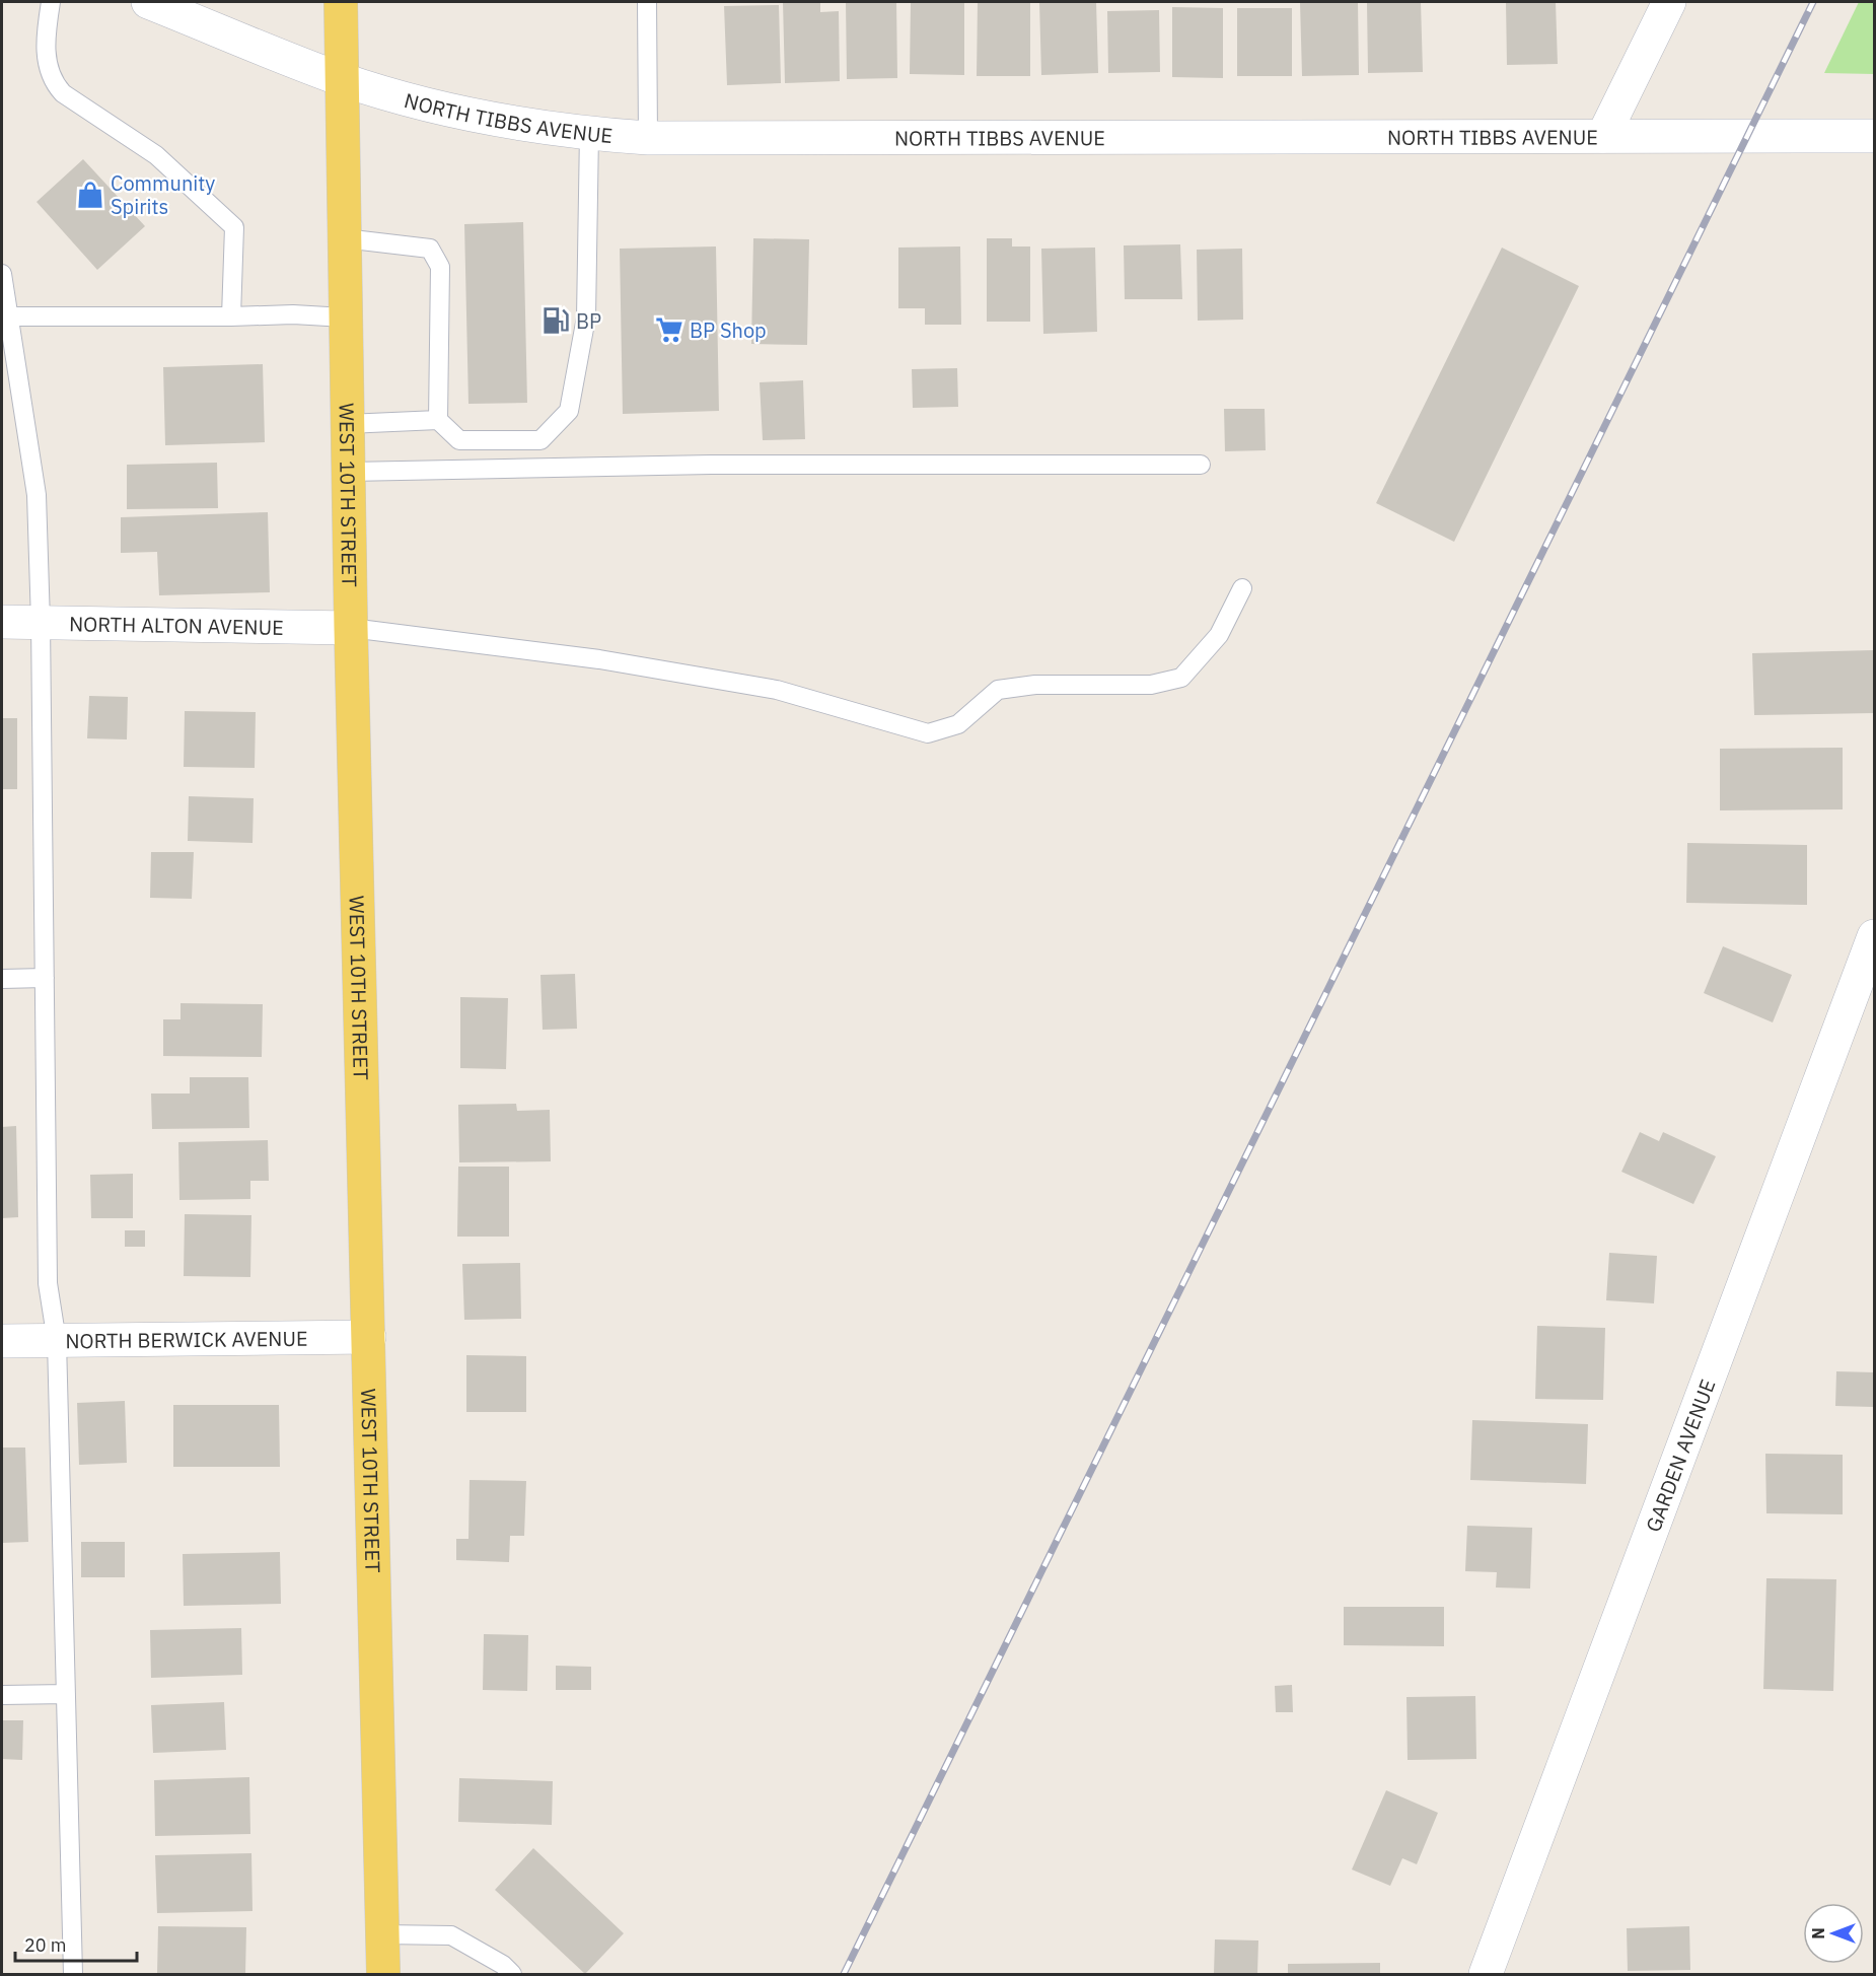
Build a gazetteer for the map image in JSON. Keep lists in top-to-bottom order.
{
  "streets": {
    "main road": ["WEST 10TH STREET"],
    "street": [
      "NORTH TIBBS AVENUE",
      "NORTH ALTON AVENUE",
      "NORTH BERWICK AVENUE",
      "GARDEN AVENUE"
    ]
  },
  "crossings": [
    ["NORTH TIBBS AVENUE", "WEST 10TH STREET"],
    ["WEST 10TH STREET", "NORTH ALTON AVENUE"],
    ["WEST 10TH STREET", "NORTH BERWICK AVENUE"]
  ],
  "places": {
    "shop": ["Community Spirits"],
    "fuel station": ["BP"],
    "supermarket": ["BP Shop"]
  },
  "scale_bar": "20 m",
  "north": "left"
}
